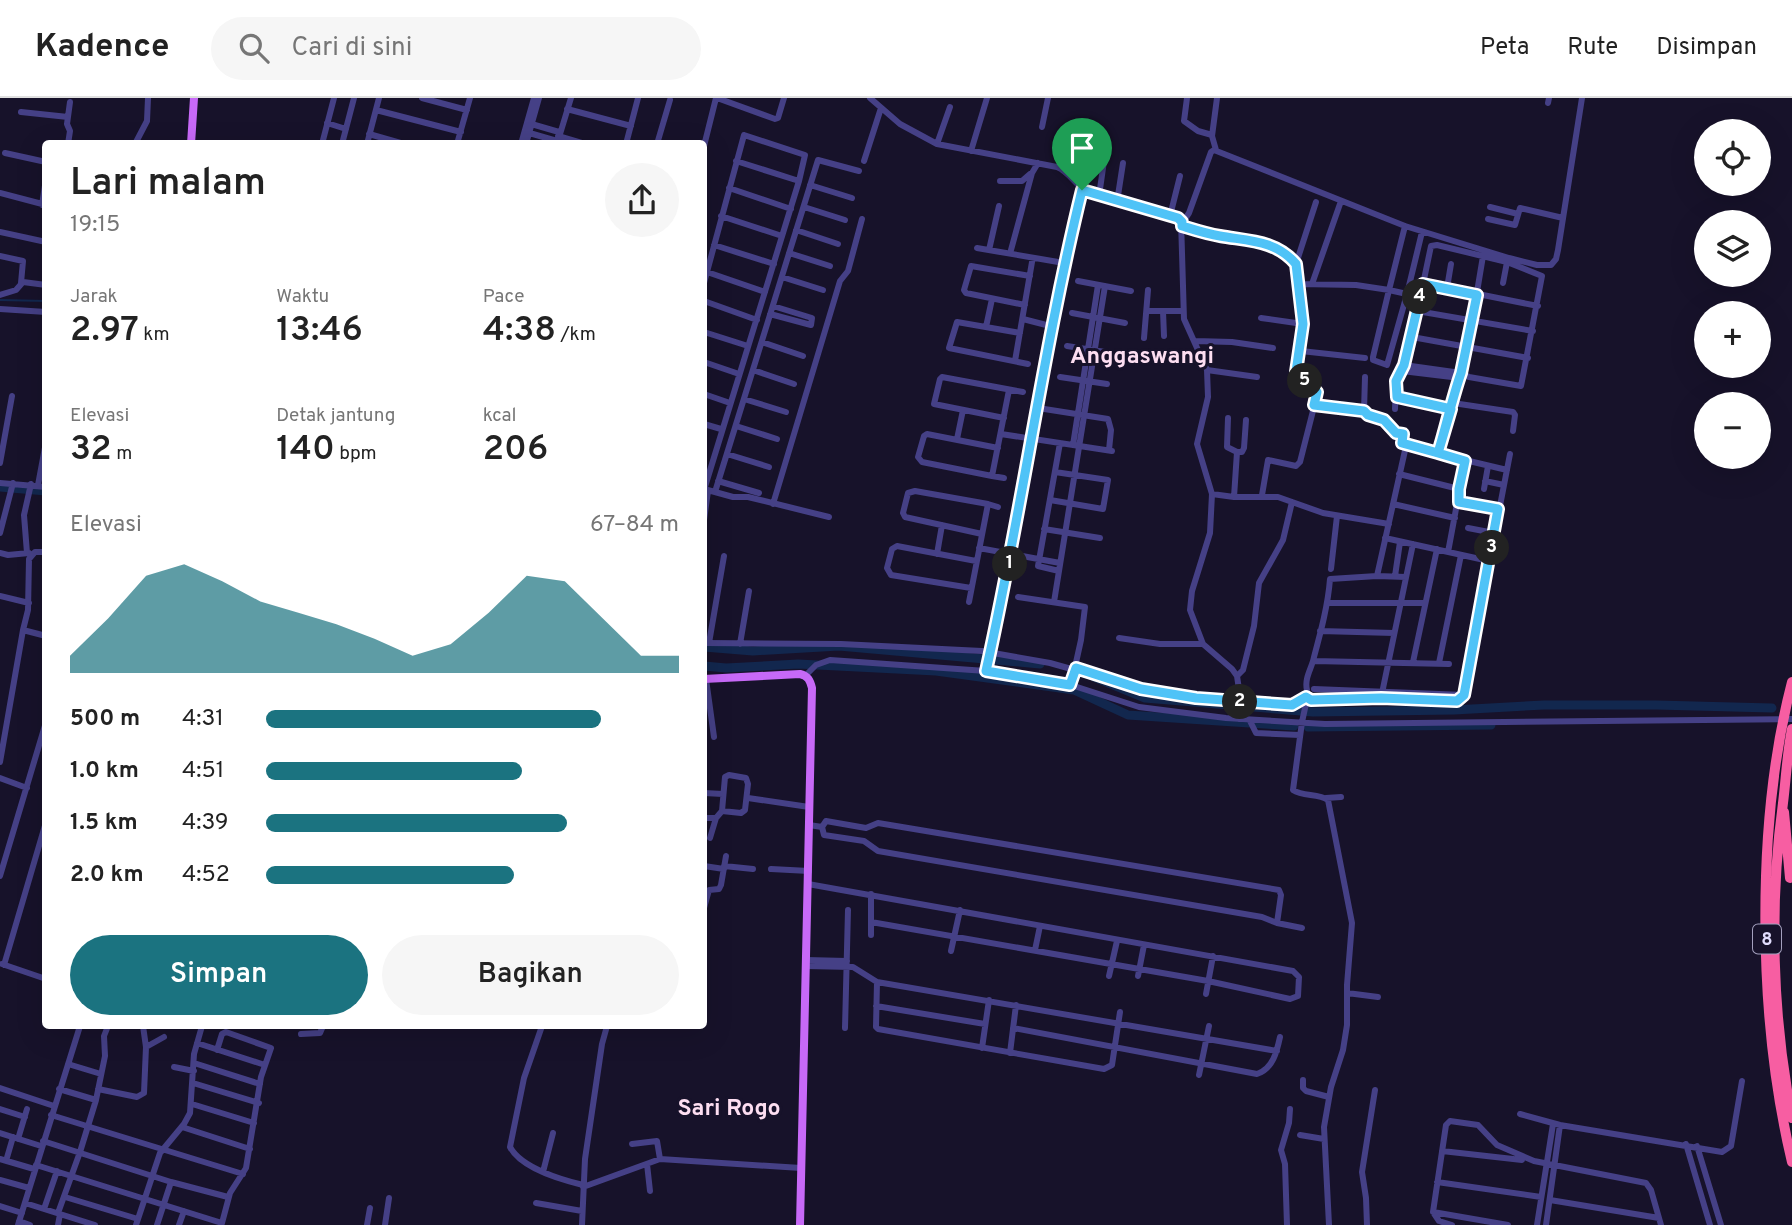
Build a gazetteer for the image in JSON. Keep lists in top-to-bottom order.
{
  "streets": {
    "highway": ["8"]
  },
  "districts": ["Anggaswangi", "Sari Rogo"],
  "page": {
    "header": "Kadence",
    "search": "Cari di sini",
    "nav": ["Peta", "Rute", "Disimpan"],
    "map_buttons": ["+", "−"],
    "heading": ["Lari malam", "19:15"],
    "stats": [
      ["Jarak", "2.97 km"],
      ["Waktu", "13:46"],
      ["Pace", "4:38 /km"],
      ["Elevasi", "32 m"],
      ["Detak jantung", "140 bpm"],
      ["kcal", "206"]
    ],
    "pins": [
      "4",
      "5",
      "3",
      "1",
      "2"
    ],
    "chart": ["Elevasi", "67–84 m"],
    "list": [
      {
        "name": "500 m",
        "note": "4:31"
      },
      {
        "name": "1.0 km",
        "note": "4:51"
      },
      {
        "name": "1.5 km",
        "note": "4:39"
      },
      {
        "name": "2.0 km",
        "note": "4:52"
      }
    ],
    "buttons": ["Simpan", "Bagikan"]
  }
}
